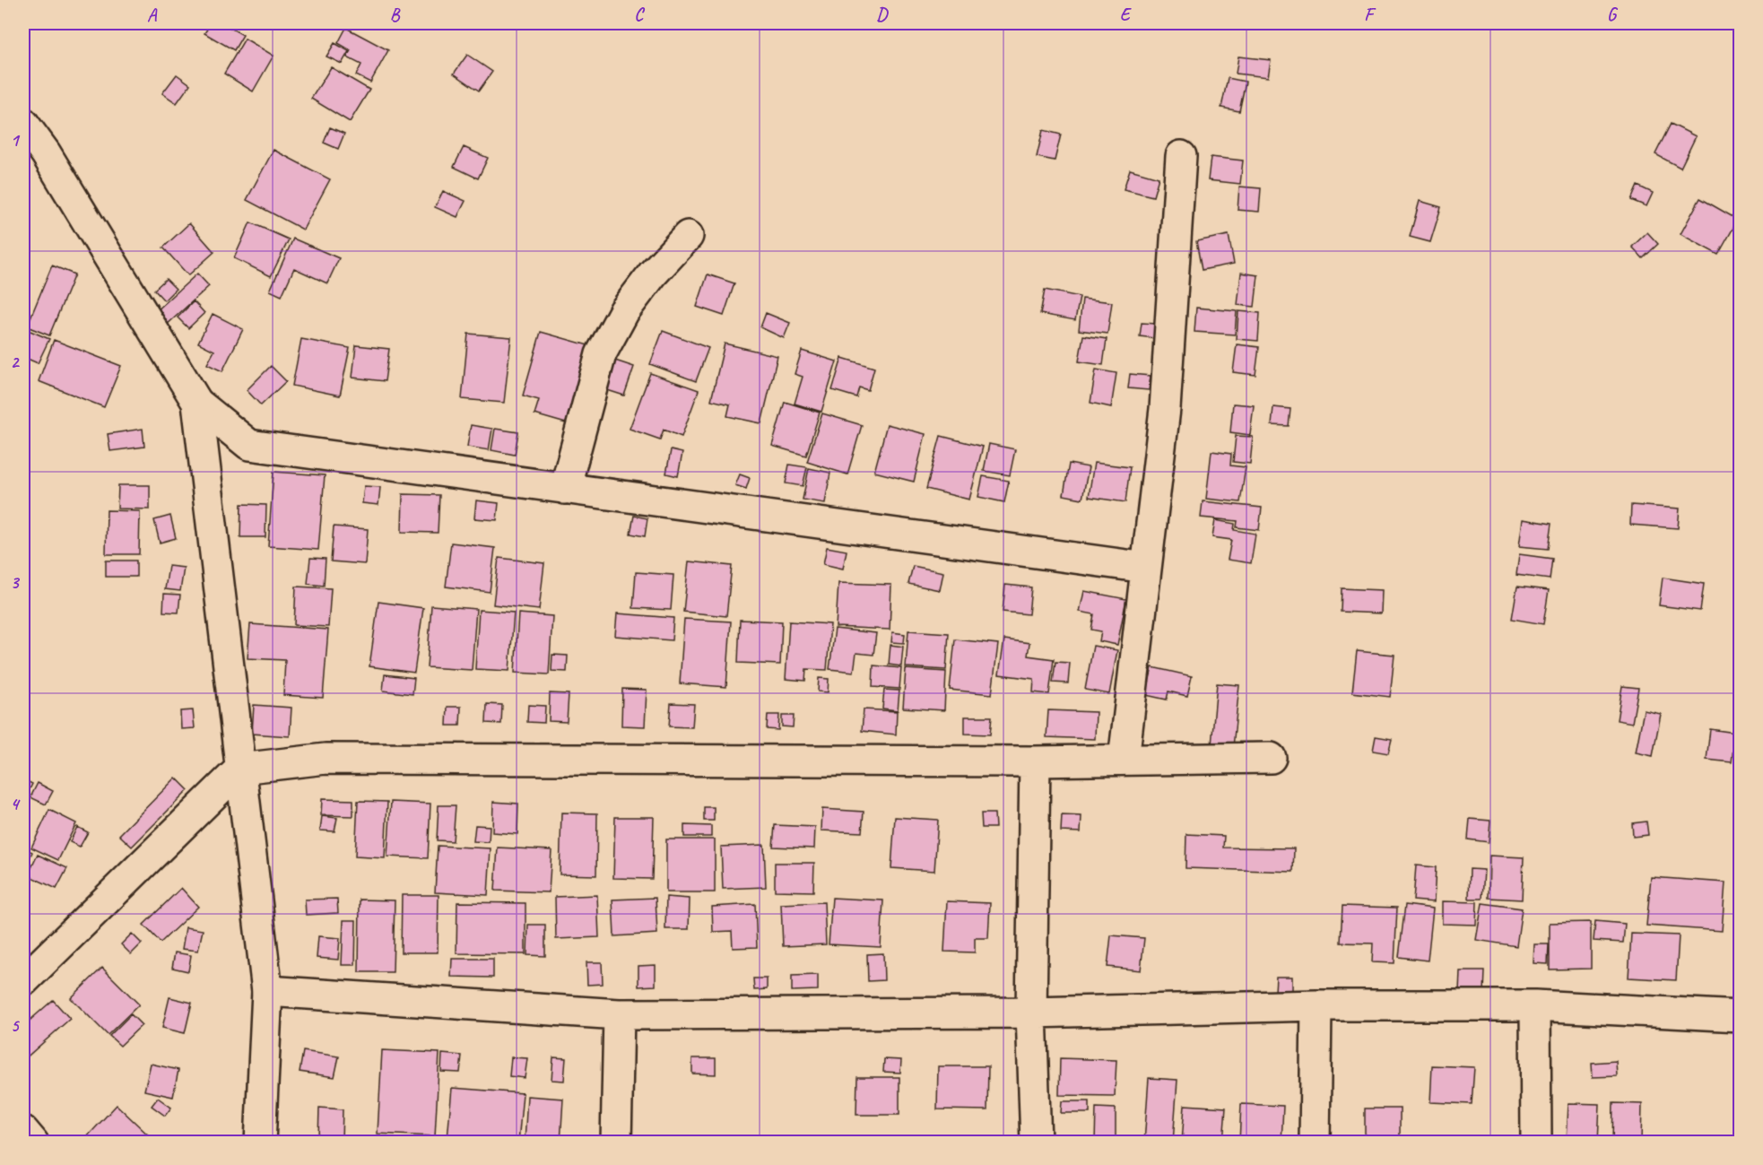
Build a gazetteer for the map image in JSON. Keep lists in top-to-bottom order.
{
  "grid": {
    "columns": [
      "A",
      "B",
      "C",
      "D",
      "E",
      "F",
      "G"
    ],
    "rows": [
      "1",
      "2",
      "3",
      "4",
      "5"
    ]
  }
}
